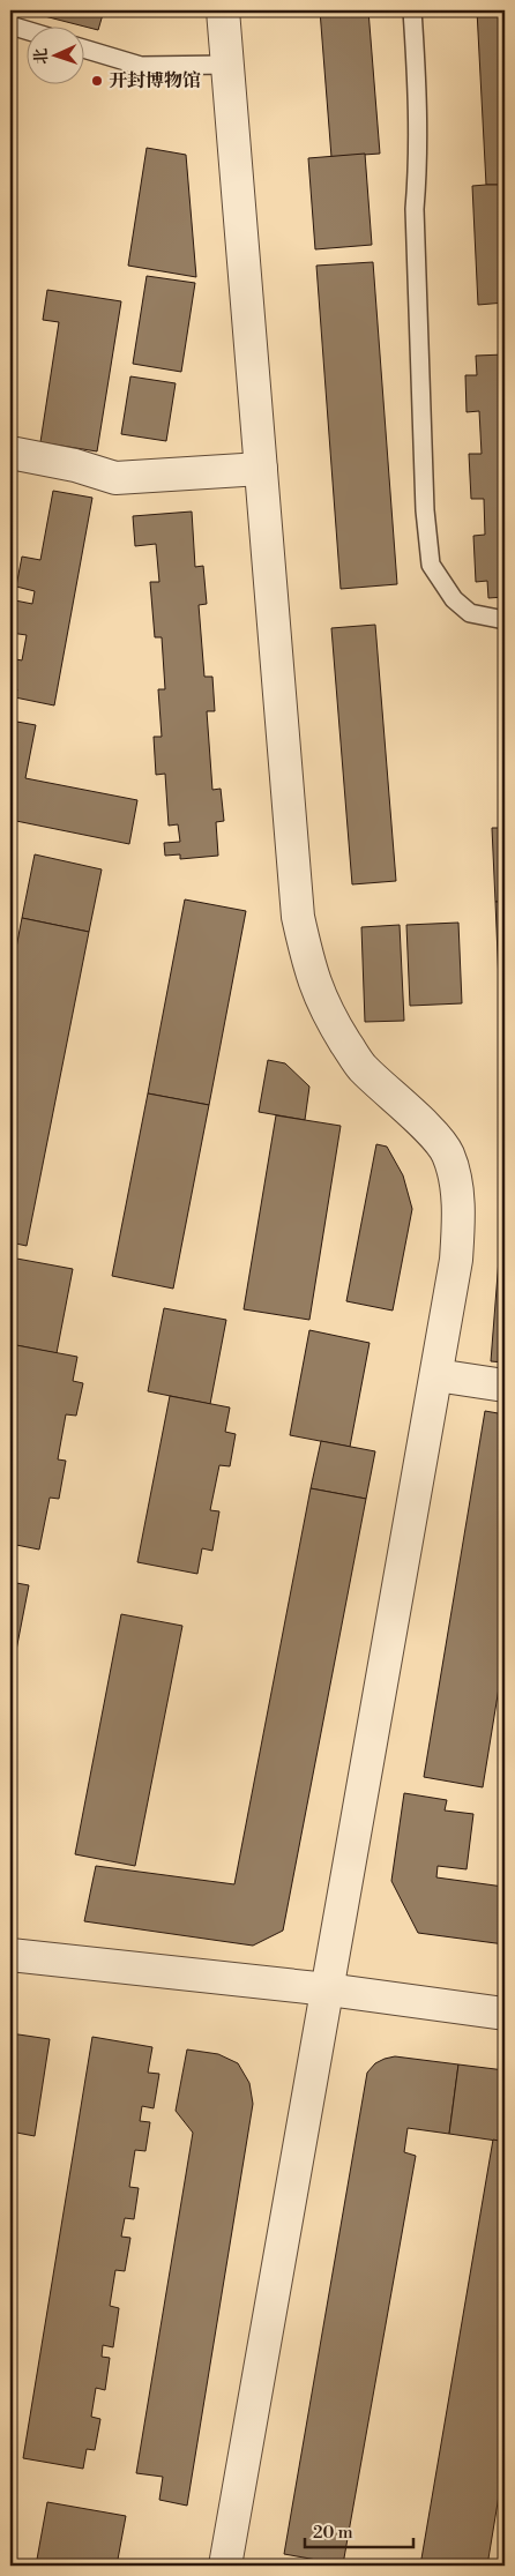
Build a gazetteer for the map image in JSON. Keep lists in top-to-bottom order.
{
  "places": ["开封博物馆"],
  "scale_bar": "20 m",
  "north": "left"
}
